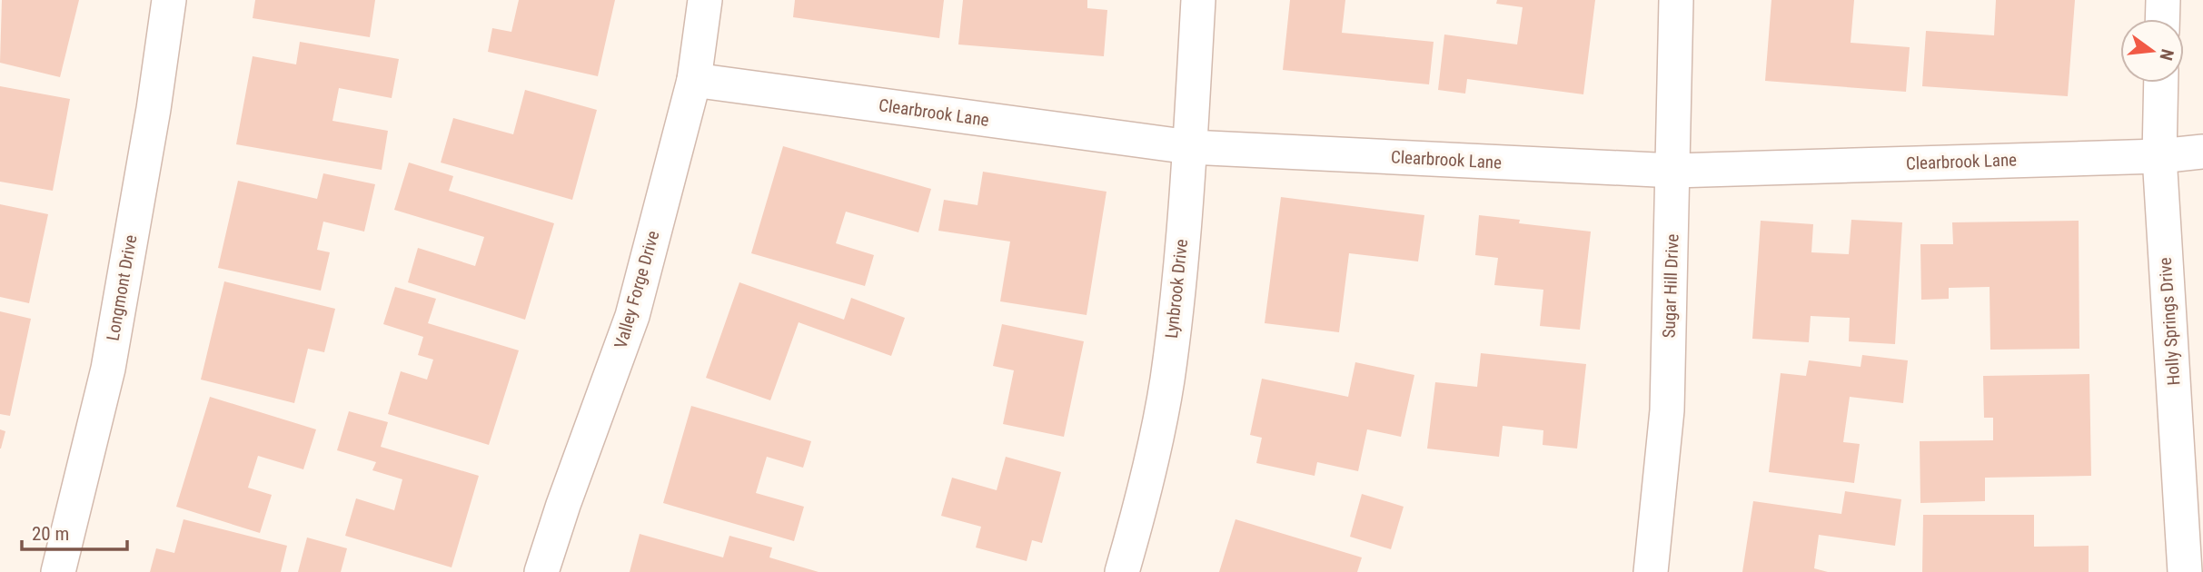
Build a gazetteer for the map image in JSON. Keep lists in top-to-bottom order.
{
  "streets": {
    "street": [
      "Clearbrook Lane",
      "Sugar Hill Drive",
      "Longmont Drive",
      "Lynbrook Drive",
      "Valley Forge Drive",
      "Holly Springs Drive"
    ]
  },
  "crossings": [
    ["Clearbrook Lane", "Sugar Hill Drive"],
    ["Clearbrook Lane", "Lynbrook Drive"],
    ["Clearbrook Lane", "Valley Forge Drive"],
    ["Clearbrook Lane", "Holly Springs Drive"]
  ],
  "scale_bar": "20 m",
  "north": "right"
}
